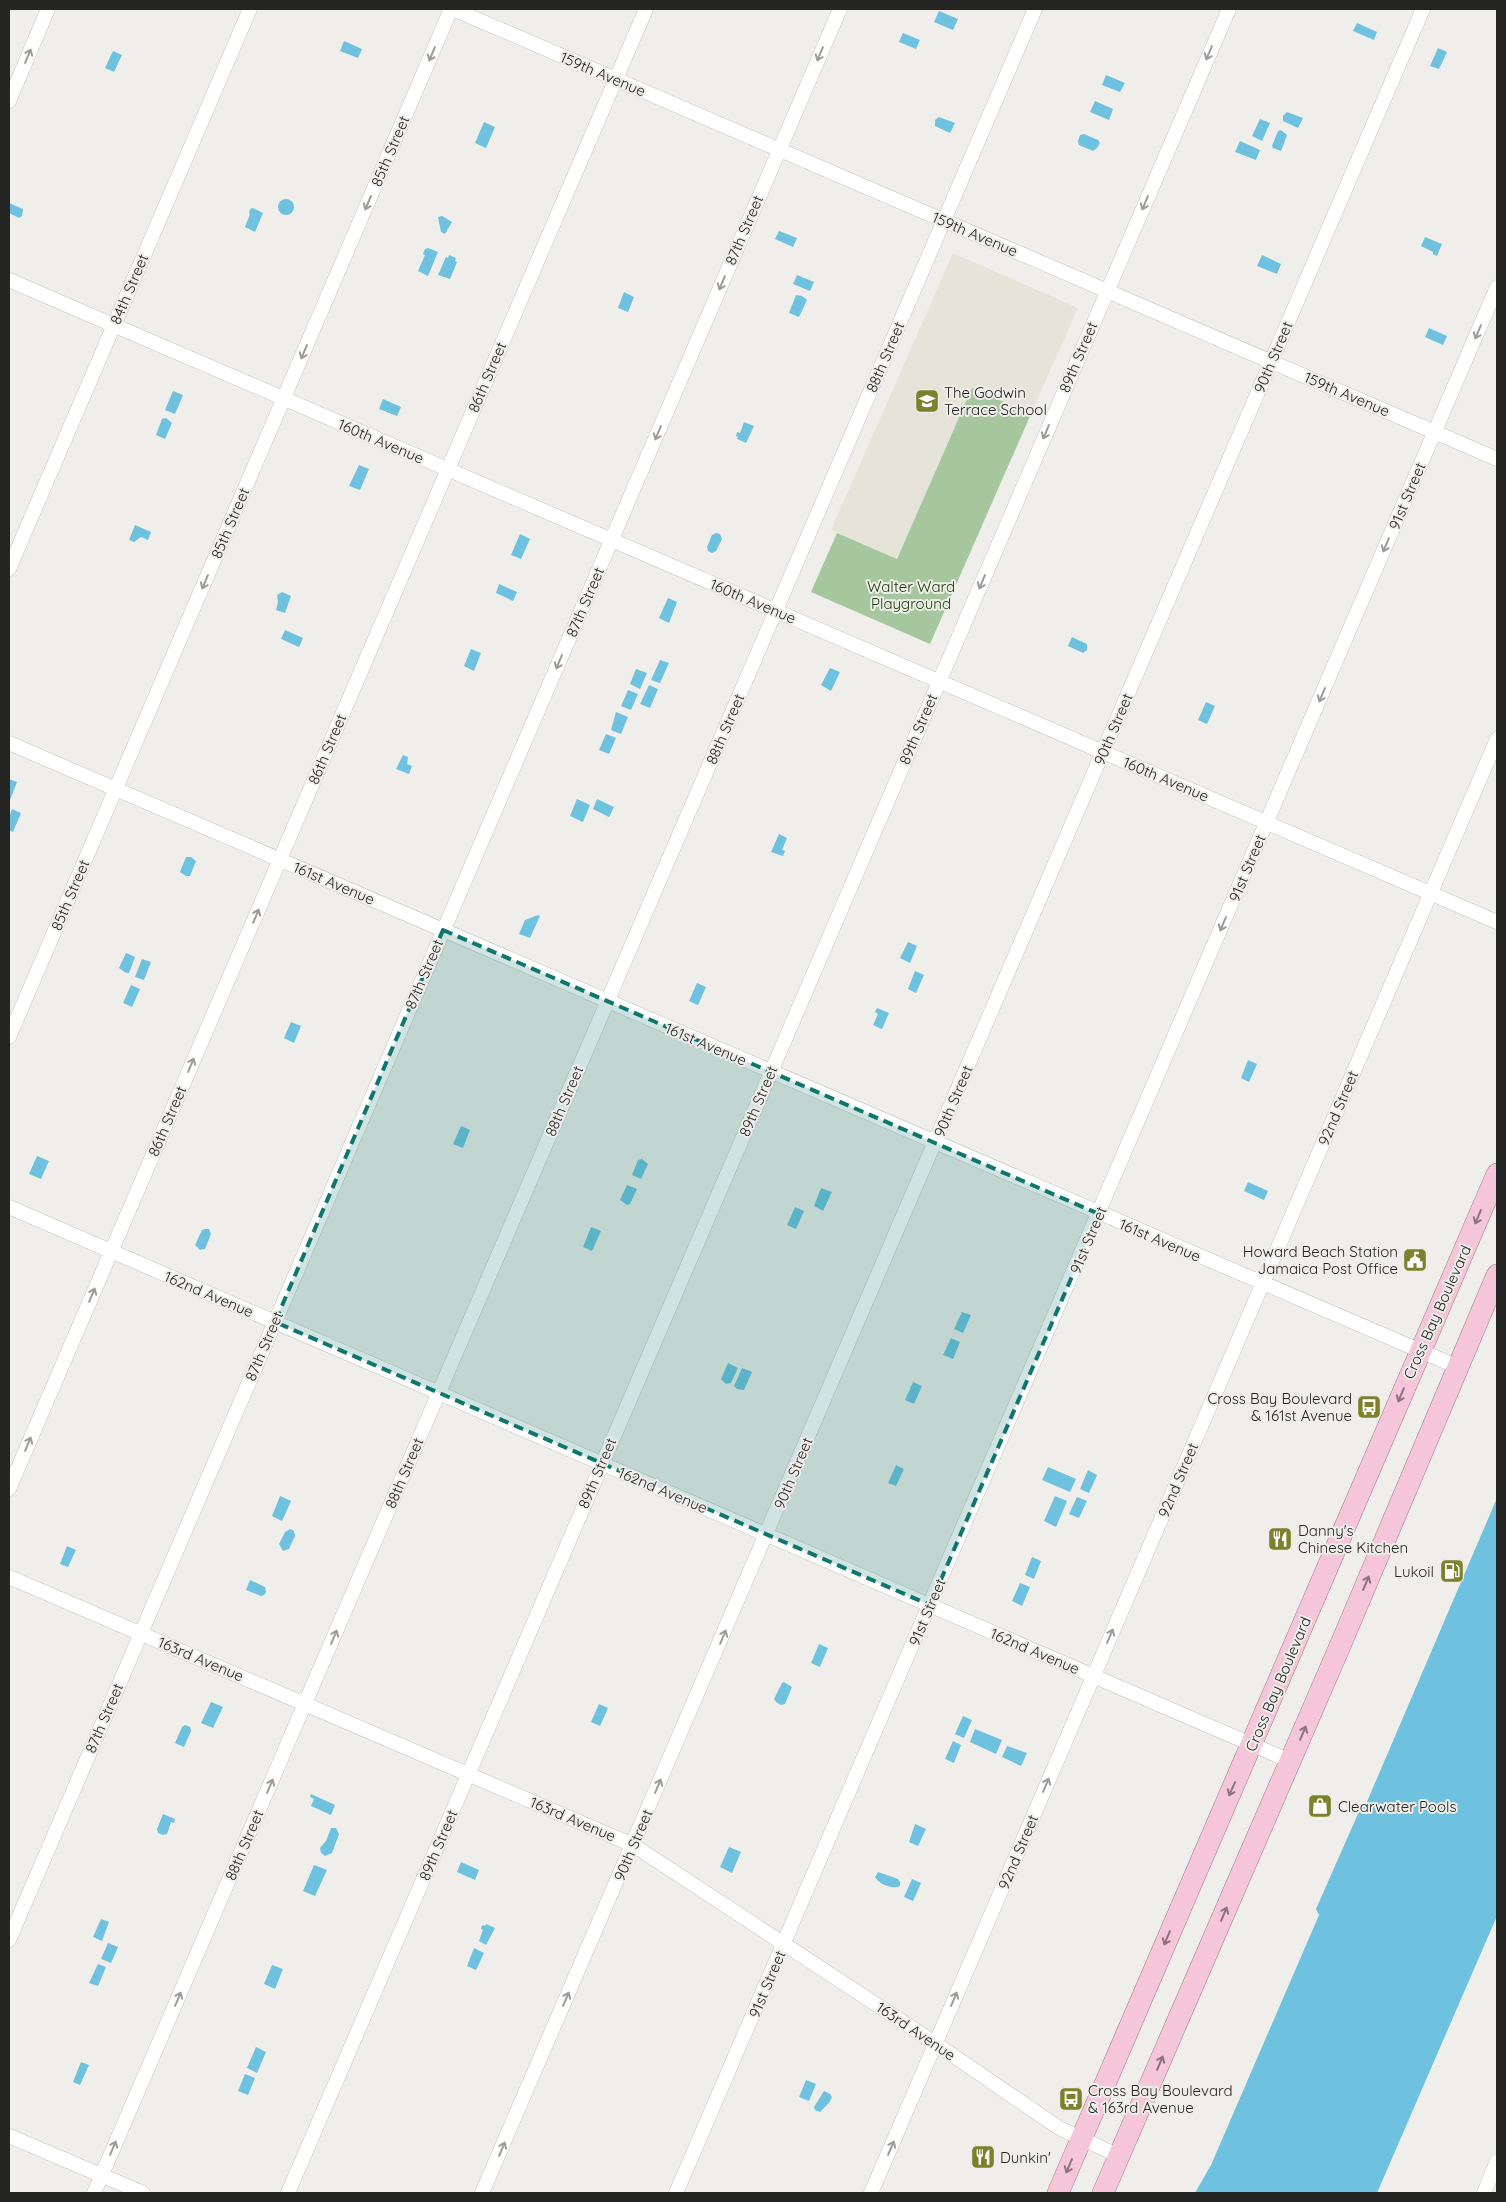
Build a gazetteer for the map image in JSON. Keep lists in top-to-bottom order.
{
  "streets": {
    "main road": ["Cross Bay Boulevard"],
    "street": [
      "159th Avenue",
      "85th Street",
      "87th Street",
      "84th Street",
      "88th Street",
      "89th Street",
      "90th Street",
      "86th Street",
      "160th Avenue",
      "91st Street",
      "161st Avenue",
      "92nd Street",
      "162nd Avenue",
      "163rd Avenue"
    ]
  },
  "crossings": [
    ["159th Avenue", "85th Street"],
    ["159th Avenue", "87th Street"],
    ["159th Avenue", "88th Street"],
    ["159th Avenue", "89th Street"],
    ["159th Avenue", "90th Street"],
    ["159th Avenue", "86th Street"],
    ["159th Avenue", "91st Street"],
    ["85th Street", "160th Avenue"],
    ["85th Street", "161st Avenue"],
    ["87th Street", "160th Avenue"],
    ["87th Street", "161st Avenue"],
    ["87th Street", "162nd Avenue"],
    ["87th Street", "163rd Avenue"],
    ["84th Street", "160th Avenue"],
    ["88th Street", "160th Avenue"],
    ["88th Street", "161st Avenue"],
    ["88th Street", "162nd Avenue"],
    ["88th Street", "163rd Avenue"],
    ["89th Street", "160th Avenue"],
    ["89th Street", "161st Avenue"],
    ["89th Street", "162nd Avenue"],
    ["89th Street", "163rd Avenue"],
    ["90th Street", "160th Avenue"],
    ["90th Street", "161st Avenue"],
    ["90th Street", "162nd Avenue"],
    ["90th Street", "163rd Avenue"],
    ["86th Street", "160th Avenue"],
    ["86th Street", "161st Avenue"],
    ["86th Street", "162nd Avenue"],
    ["160th Avenue", "91st Street"],
    ["160th Avenue", "92nd Street"],
    ["91st Street", "161st Avenue"],
    ["91st Street", "162nd Avenue"],
    ["91st Street", "163rd Avenue"],
    ["161st Avenue", "92nd Street"],
    ["161st Avenue", "Cross Bay Boulevard"],
    ["92nd Street", "162nd Avenue"],
    ["92nd Street", "163rd Avenue"],
    ["162nd Avenue", "Cross Bay Boulevard"],
    ["Cross Bay Boulevard", "163rd Avenue"]
  ],
  "one_way": [
    "85th Street",
    "87th Street",
    "88th Street",
    "86th Street",
    "91st Street",
    "92nd Street"
  ],
  "parks": ["Walter Ward Playground"],
  "places": {
    "school or university": ["The Godwin Terrace School"],
    "public building": ["Howard Beach Station Jamaica Post Office"],
    "bus stop": ["Cross Bay Boulevard & 161st Avenue", "Cross Bay Boulevard & 163rd Avenue"],
    "restaurant": ["Danny's Chinese Kitchen", "Dunkin'"],
    "fuel station": ["Lukoil"],
    "shop": ["Clearwater Pools"]
  }
}
